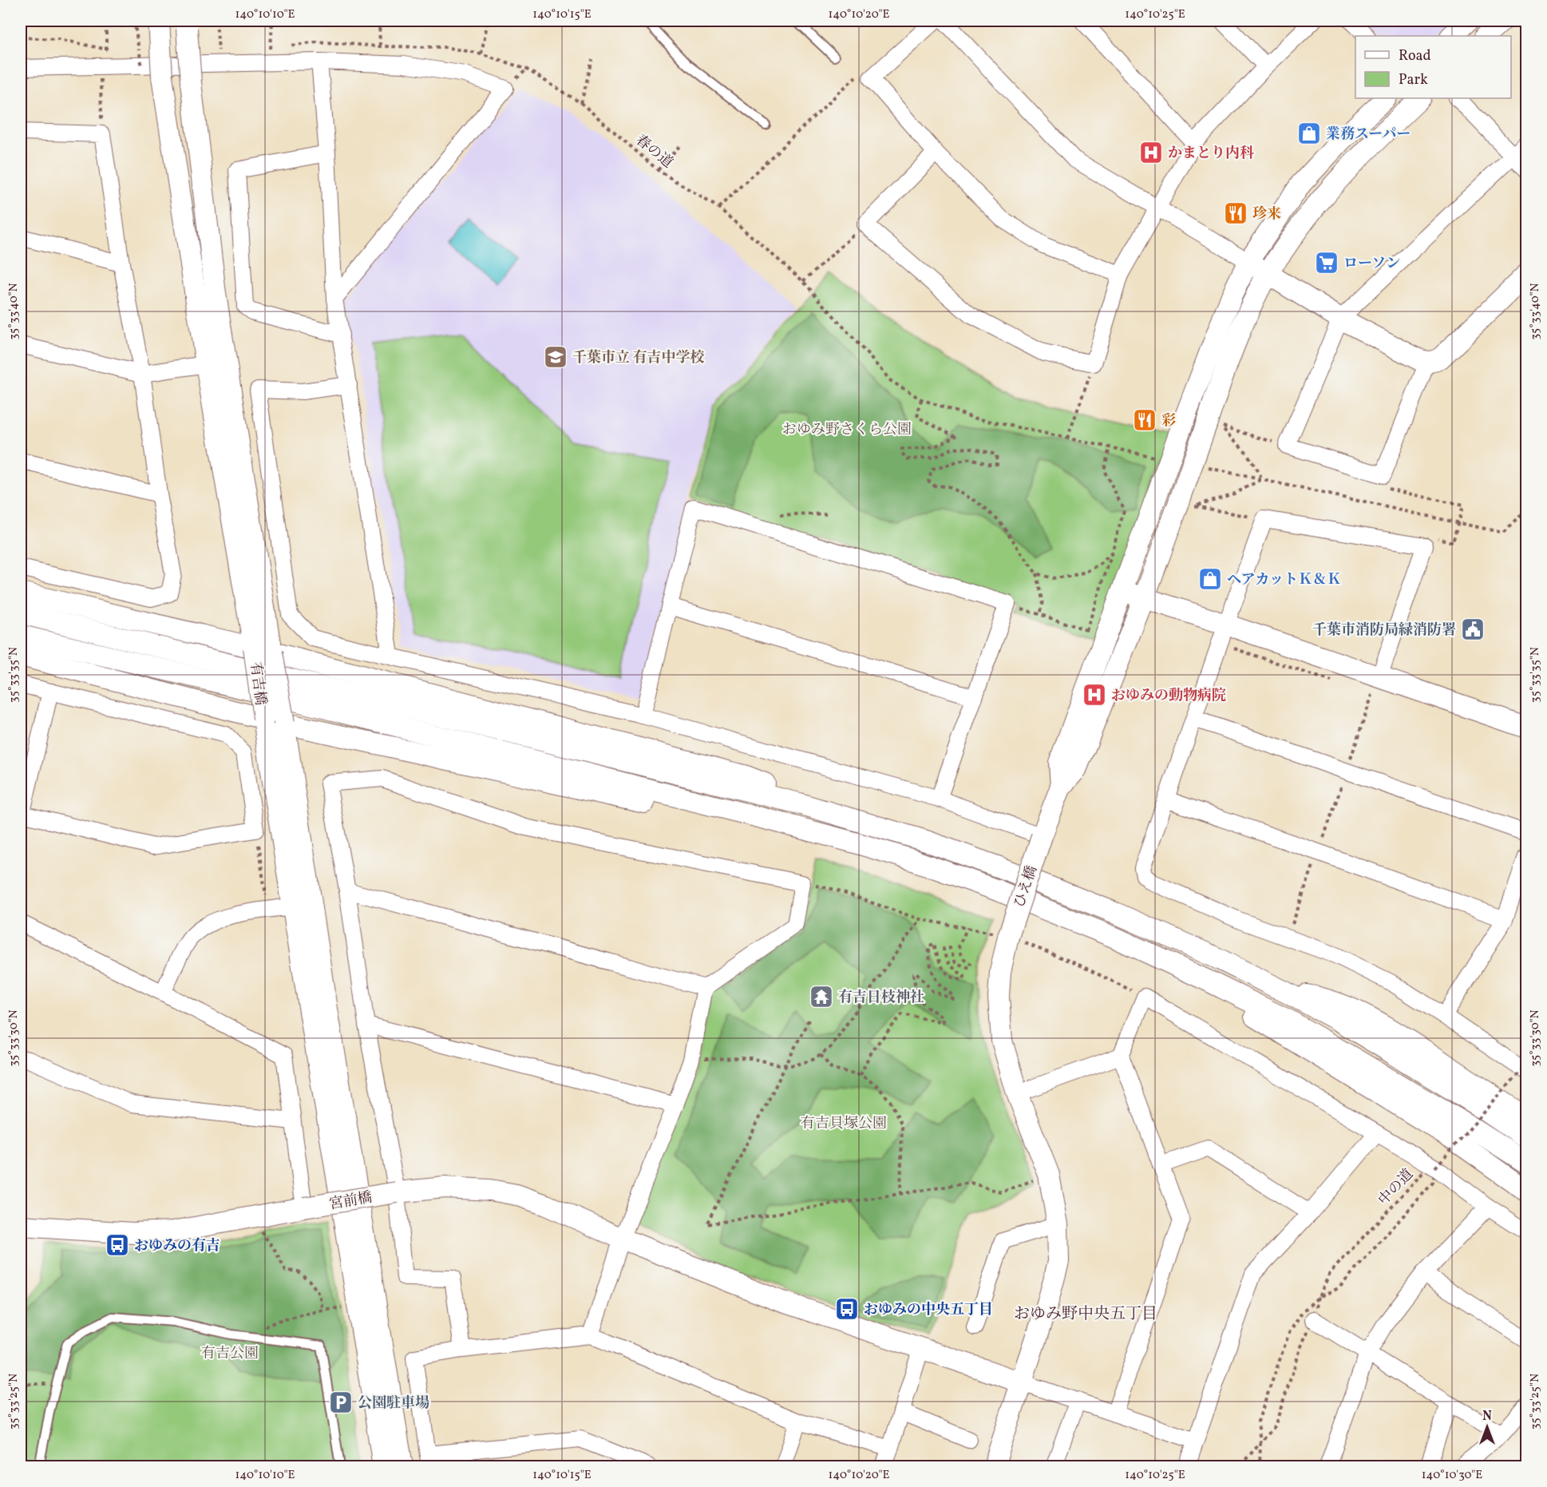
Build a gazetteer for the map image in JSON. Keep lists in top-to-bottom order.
{
  "streets": {
    "street": ["有吉橋", "ひえ橋", "宮前橋"],
    "path": ["春の道", "中の道"]
  },
  "crossings": [
    ["ひえ橋", "宮前橋"]
  ],
  "districts": ["おゆみ野中央五丁目"],
  "parks": ["おゆみ野さくら公園", "有吉貝塚公園", "有吉公園"],
  "places": {
    "shop": ["業務スーパー", "ヘアカットＫ＆Ｋ"],
    "hospital": ["かまとり内科", "おゆみの動物病院"],
    "restaurant": ["珍来", "彩"],
    "supermarket": ["ローソン"],
    "school or university": ["千葉市立 有吉中学校"],
    "public building": ["千葉市消防局緑消防署"],
    "temple": ["有吉日枝神社"],
    "bus stop": ["おゆみの有吉", "おゆみの中央五丁目"],
    "parking": ["公園駐車場"]
  },
  "legend": ["Road", "Park"],
  "north": "top",
  "coordinates": [
    "140°10'10\"E",
    "140°10'15\"E",
    "140°10'20\"E",
    "140°10'25\"E",
    "35°33'40\"N",
    "35°33'35\"N",
    "35°33'30\"N",
    "35°33'25\"N",
    "140°10'30\"E"
  ]
}
